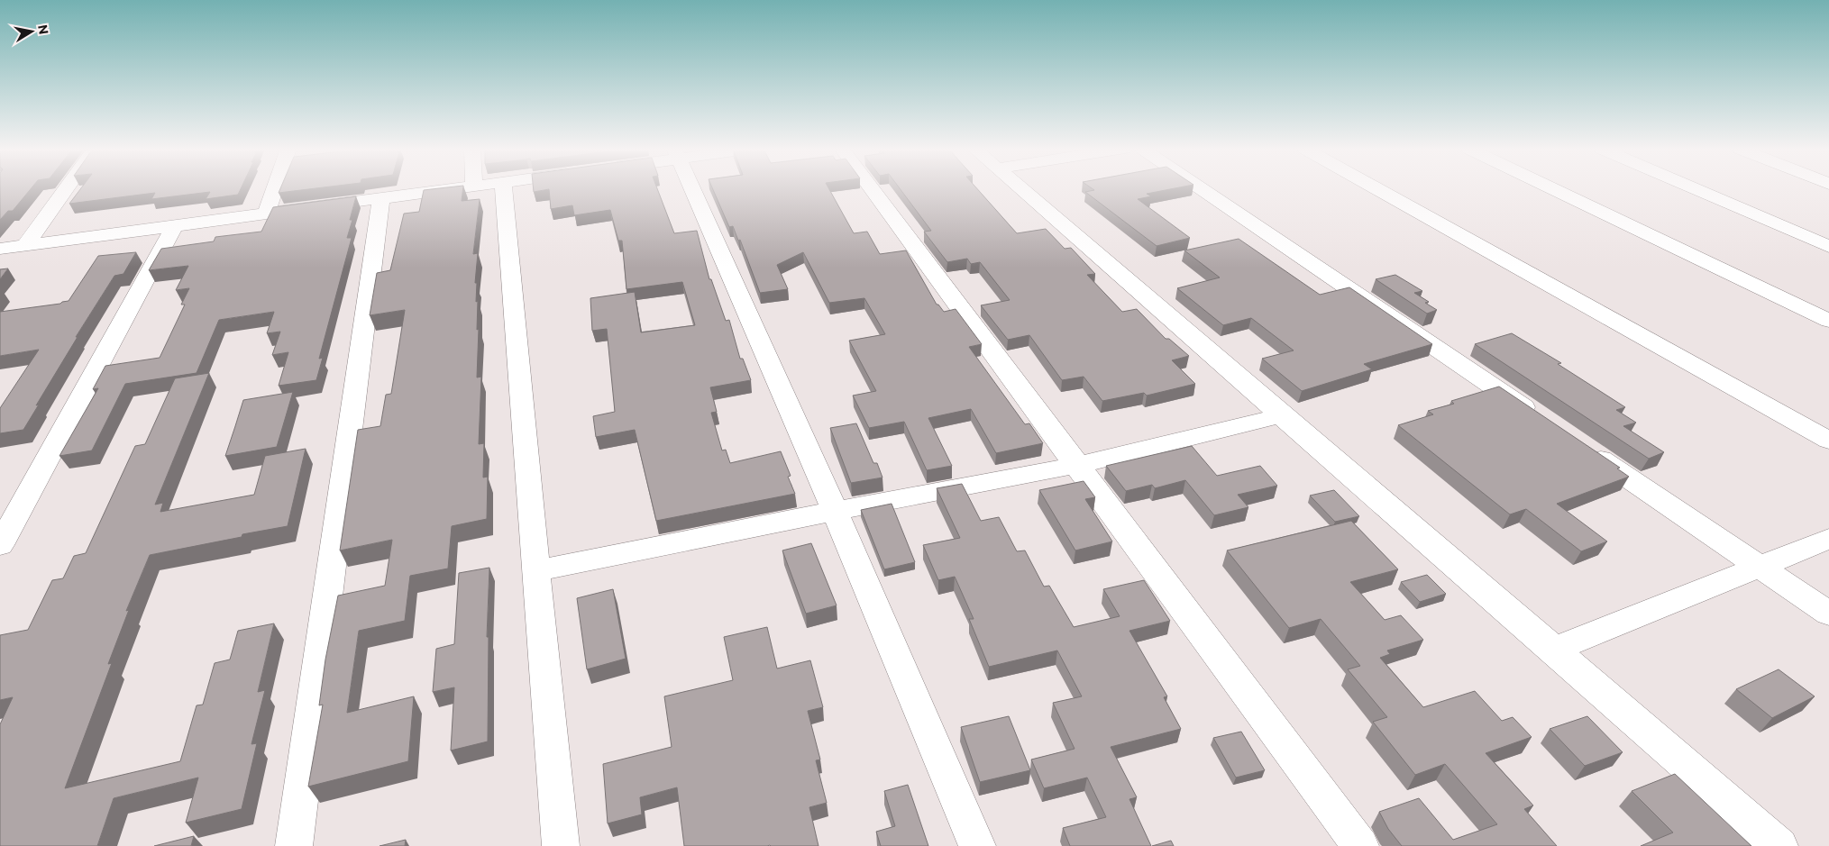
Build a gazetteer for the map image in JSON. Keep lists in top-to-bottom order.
{
  "north": "right"
}
